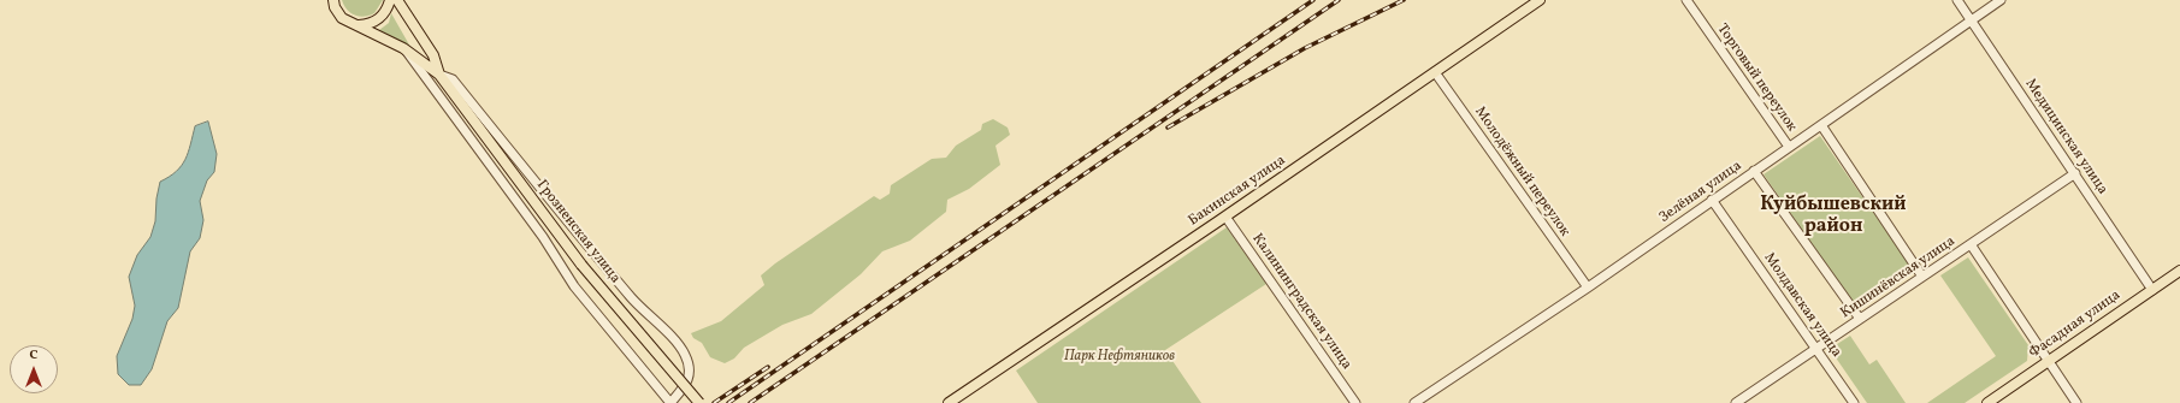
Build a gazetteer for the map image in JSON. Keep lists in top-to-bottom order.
{
  "streets": {
    "main road": ["Бакинская улица", "Грозненская улица", "Фасадная улица"],
    "street": [
      "Торговый переулок",
      "Медицинская улица",
      "Молодёжный переулок",
      "Зелёная улица",
      "Кишинёвская улица",
      "Калининградская улица",
      "Молдавская улица"
    ]
  },
  "crossings": [
    ["Торговый переулок", "Зелёная улица"],
    ["Торговый переулок", "Кишинёвская улица"],
    ["Медицинская улица", "Зелёная улица"],
    ["Медицинская улица", "Кишинёвская улица"],
    ["Медицинская улица", "Фасадная улица"],
    ["Молодёжный переулок", "Бакинская улица"],
    ["Молодёжный переулок", "Зелёная улица"],
    ["Бакинская улица", "Калининградская улица"],
    ["Зелёная улица", "Молдавская улица"],
    ["Кишинёвская улица", "Молдавская улица"]
  ],
  "districts": ["Куйбышевский район"],
  "parks": ["Парк Нефтяников"],
  "north": "top"
}
